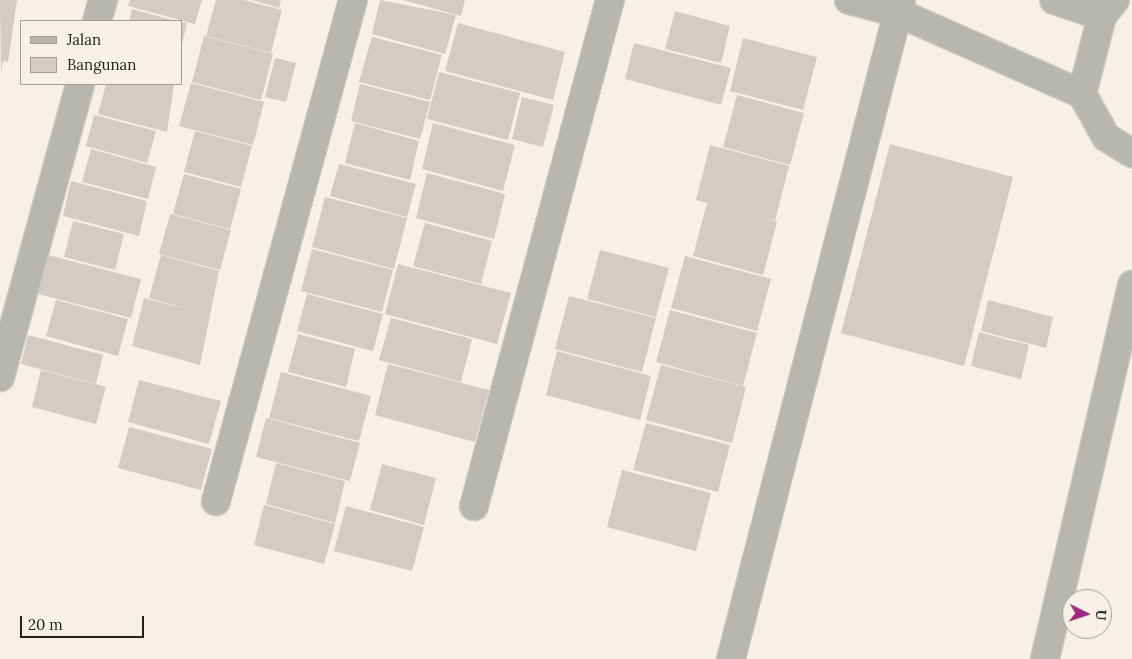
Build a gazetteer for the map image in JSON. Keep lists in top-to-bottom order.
{
  "legend": ["Jalan", "Bangunan"],
  "scale_bar": "20 m",
  "north": "right"
}
